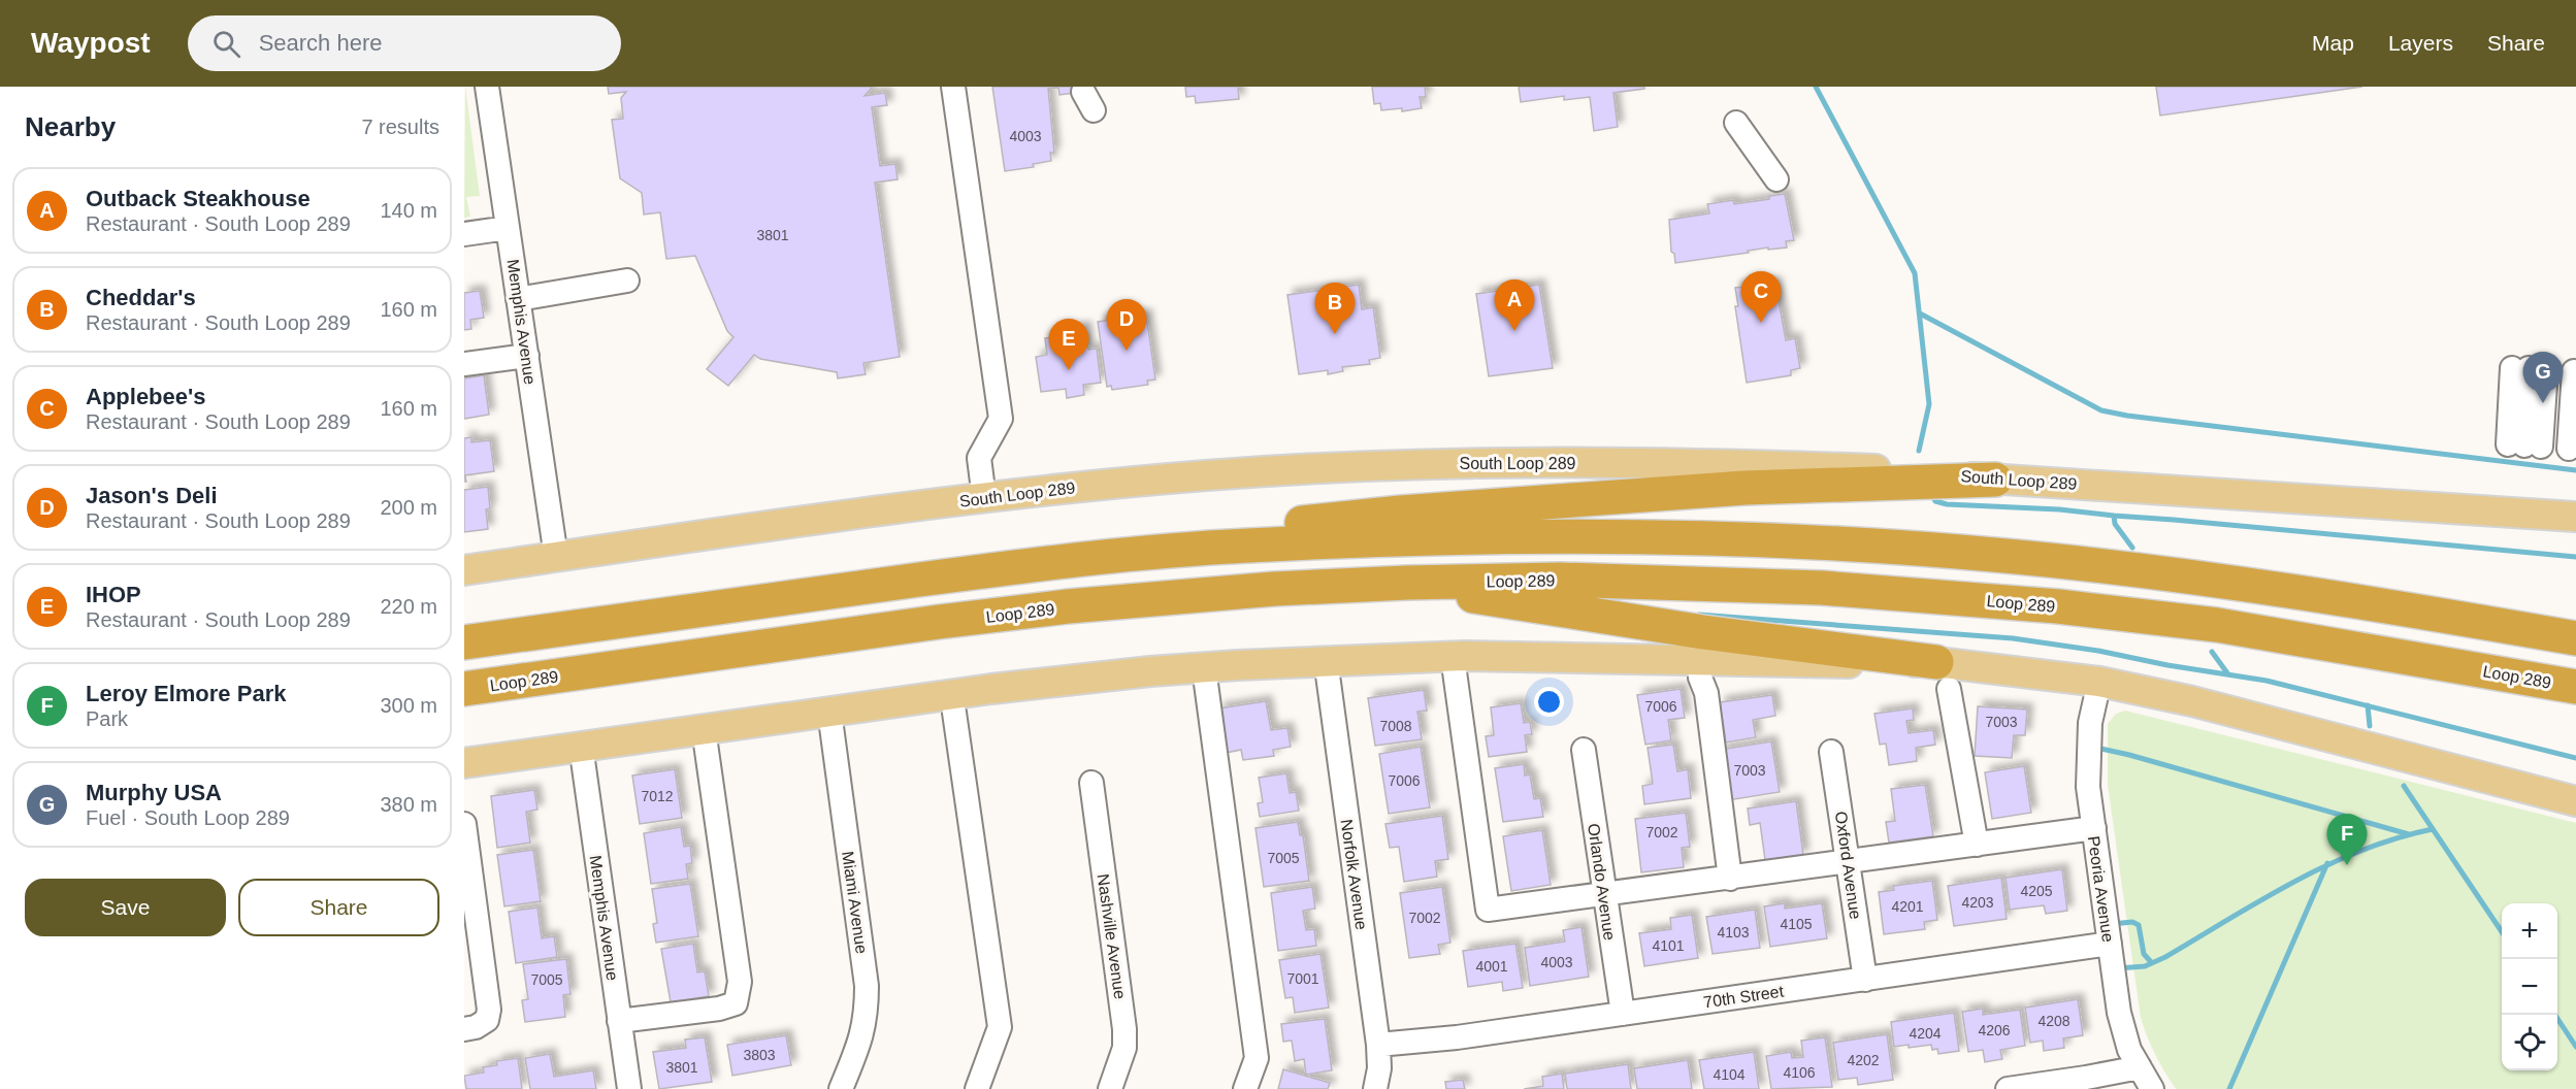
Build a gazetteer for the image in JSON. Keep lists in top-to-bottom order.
{
  "streets": {
    "highway": ["Loop 289"],
    "main road": ["South Loop 289"],
    "street": [
      "Memphis Avenue",
      "Oxford Avenue",
      "Norfolk Avenue",
      "Orlando Avenue",
      "Peoria Avenue",
      "Miami Avenue",
      "Nashville Avenue",
      "70th Street"
    ]
  },
  "crossings": [
    ["Memphis Avenue", "South Loop 289"],
    ["Oxford Avenue", "70th Street"],
    ["Norfolk Avenue", "70th Street"],
    ["Orlando Avenue", "70th Street"],
    ["Peoria Avenue", "70th Street"]
  ],
  "house_numbers": [
    "4003",
    "3801",
    "7006",
    "7003",
    "7008",
    "7003",
    "7006",
    "7012",
    "7002",
    "7005",
    "4205",
    "4203",
    "4201",
    "7002",
    "4105",
    "4103",
    "4101",
    "4003",
    "4001",
    "7001",
    "7005",
    "4208",
    "4206",
    "4204",
    "3803",
    "4202",
    "3801",
    "4106",
    "4104"
  ],
  "page": {
    "header": "Waypost",
    "search": "Search here",
    "nav": ["Map", "Layers", "Share"],
    "heading": ["Nearby", "7 results"],
    "list": [
      {
        "mark": "A",
        "name": "Outback Steakhouse",
        "note": "Restaurant · South Loop 289",
        "value": "140 m"
      },
      {
        "mark": "B",
        "name": "Cheddar's",
        "note": "Restaurant · South Loop 289",
        "value": "160 m"
      },
      {
        "mark": "C",
        "name": "Applebee's",
        "note": "Restaurant · South Loop 289",
        "value": "160 m"
      },
      {
        "mark": "D",
        "name": "Jason's Deli",
        "note": "Restaurant · South Loop 289",
        "value": "200 m"
      },
      {
        "mark": "E",
        "name": "IHOP",
        "note": "Restaurant · South Loop 289",
        "value": "220 m"
      },
      {
        "mark": "F",
        "name": "Leroy Elmore Park",
        "note": "Park",
        "value": "300 m"
      },
      {
        "mark": "G",
        "name": "Murphy USA",
        "note": "Fuel · South Loop 289",
        "value": "380 m"
      }
    ],
    "pins": [
      "C",
      "A",
      "B",
      "D",
      "E",
      "G",
      "F"
    ],
    "buttons": ["Save", "Share"],
    "map_buttons": ["+", "−"]
  }
}
